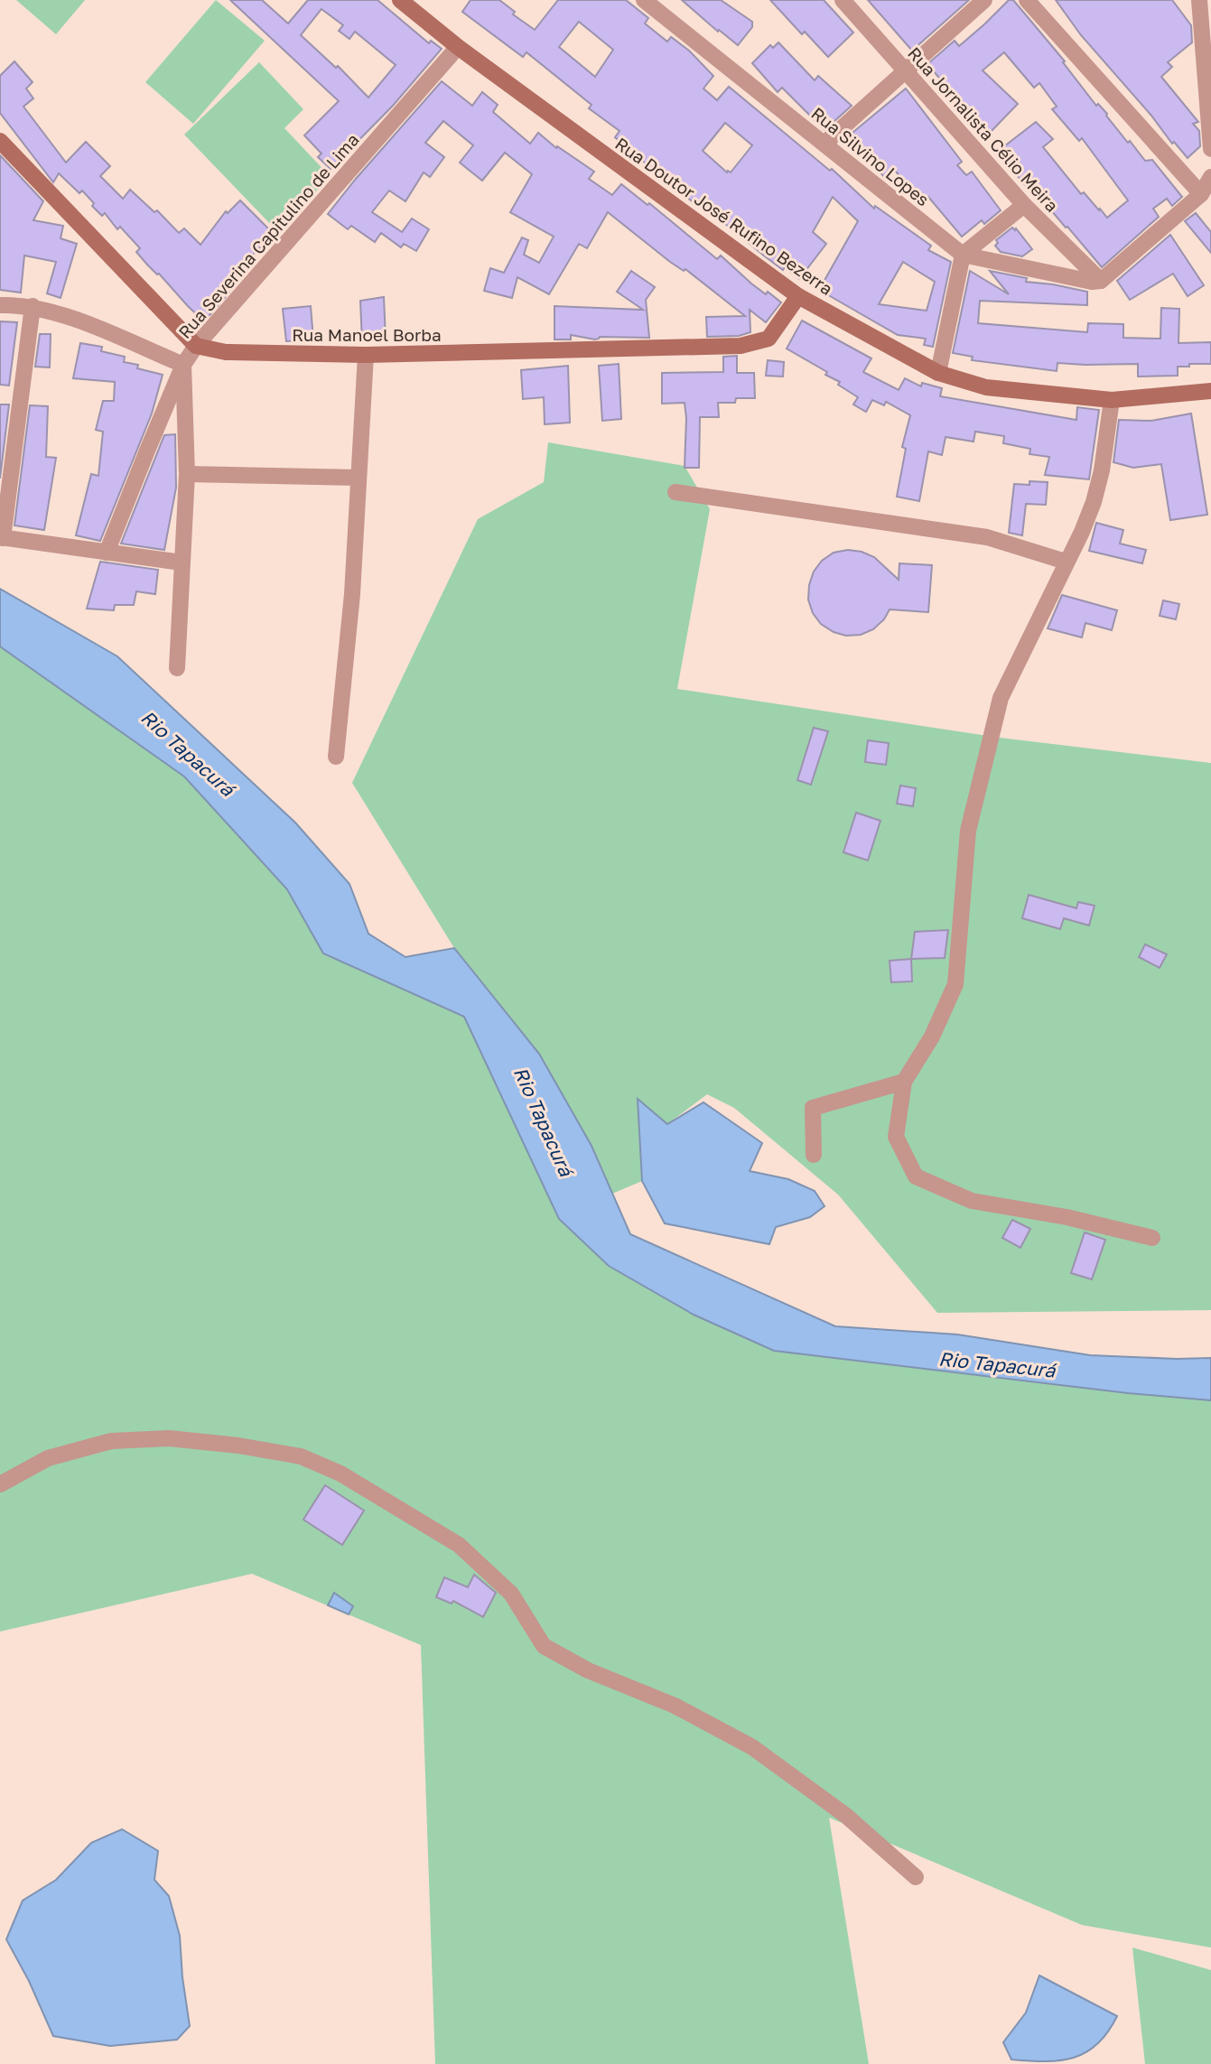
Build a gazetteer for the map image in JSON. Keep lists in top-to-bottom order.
{
  "streets": {
    "main road": ["Rua Doutor José Rufino Bezerra", "Rua Manoel Borba"],
    "street": ["Rua Jornalista Célio Meira", "Rua Silvino Lopes", "Rua Severina Capitulino de Lima"]
  },
  "crossings": [
    ["Rua Jornalista Célio Meira", "Rua Silvino Lopes"],
    ["Rua Doutor José Rufino Bezerra", "Rua Severina Capitulino de Lima"],
    ["Rua Doutor José Rufino Bezerra", "Rua Manoel Borba"],
    ["Rua Severina Capitulino de Lima", "Rua Manoel Borba"]
  ],
  "water": ["Rio Tapacurá"]
}
